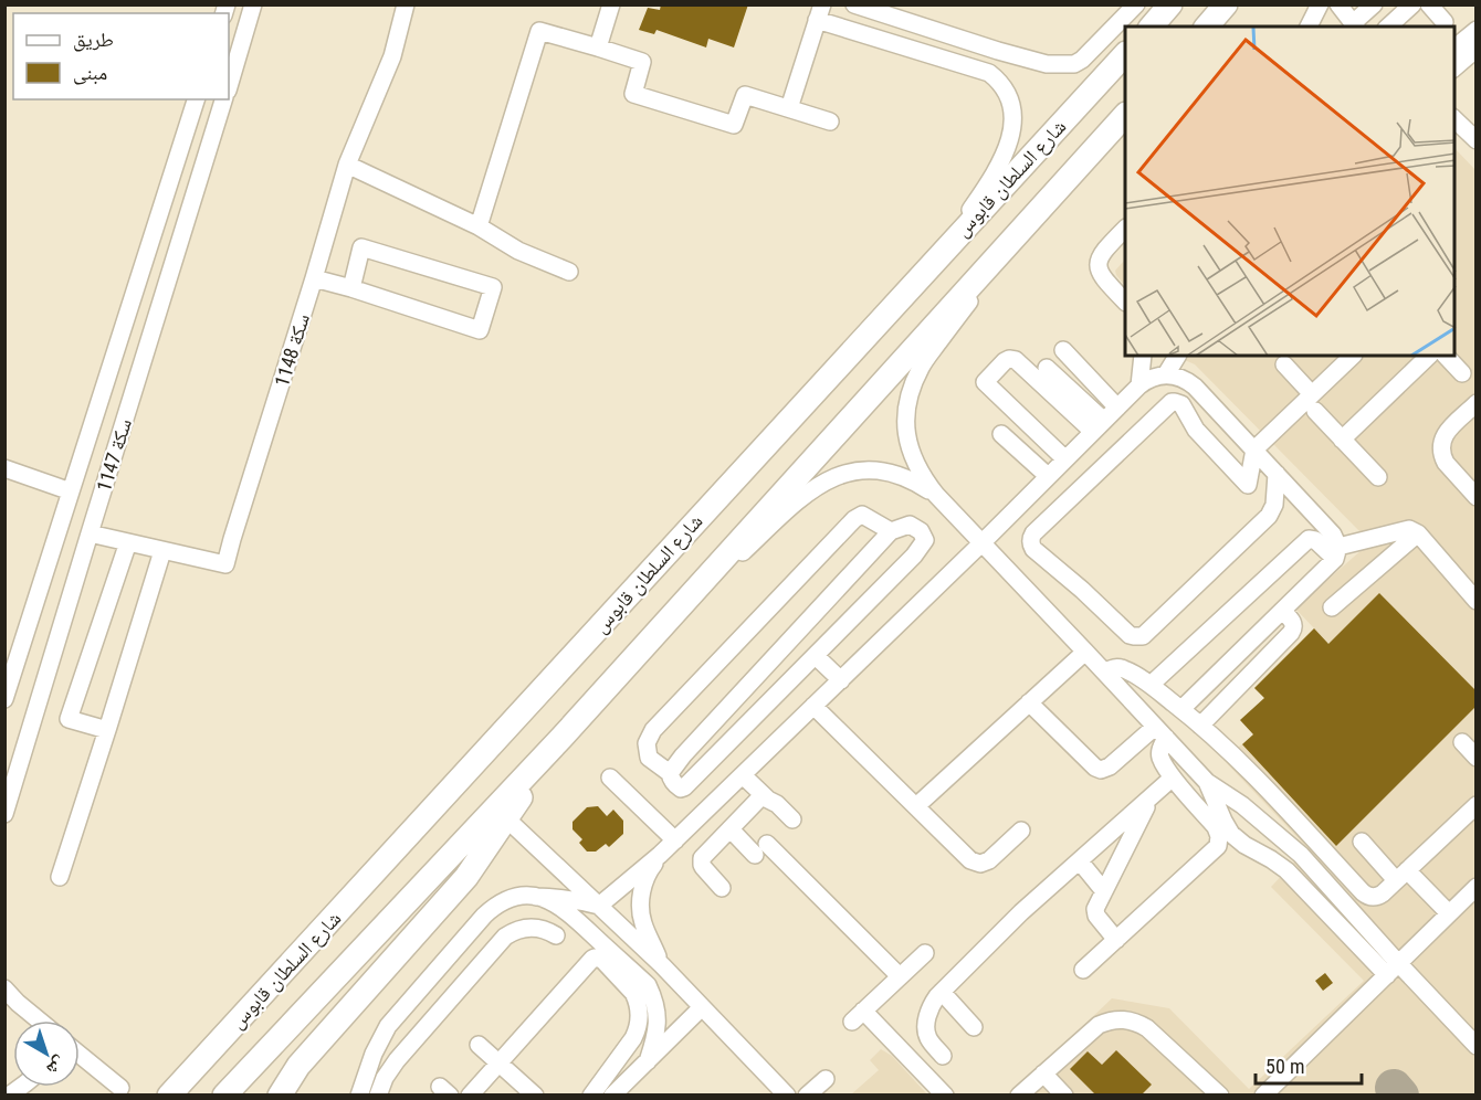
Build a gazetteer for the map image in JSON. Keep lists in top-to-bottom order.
{
  "streets": {
    "highway": ["شارع السلطان قابوس"],
    "street": ["سكة 1148", "سكة 1147"]
  },
  "crossings": [
    ["سكة 1148", "سكة 1147"]
  ],
  "legend": ["طريق", "مبنى"],
  "scale_bar": "50 m",
  "north": "bottom right"
}
